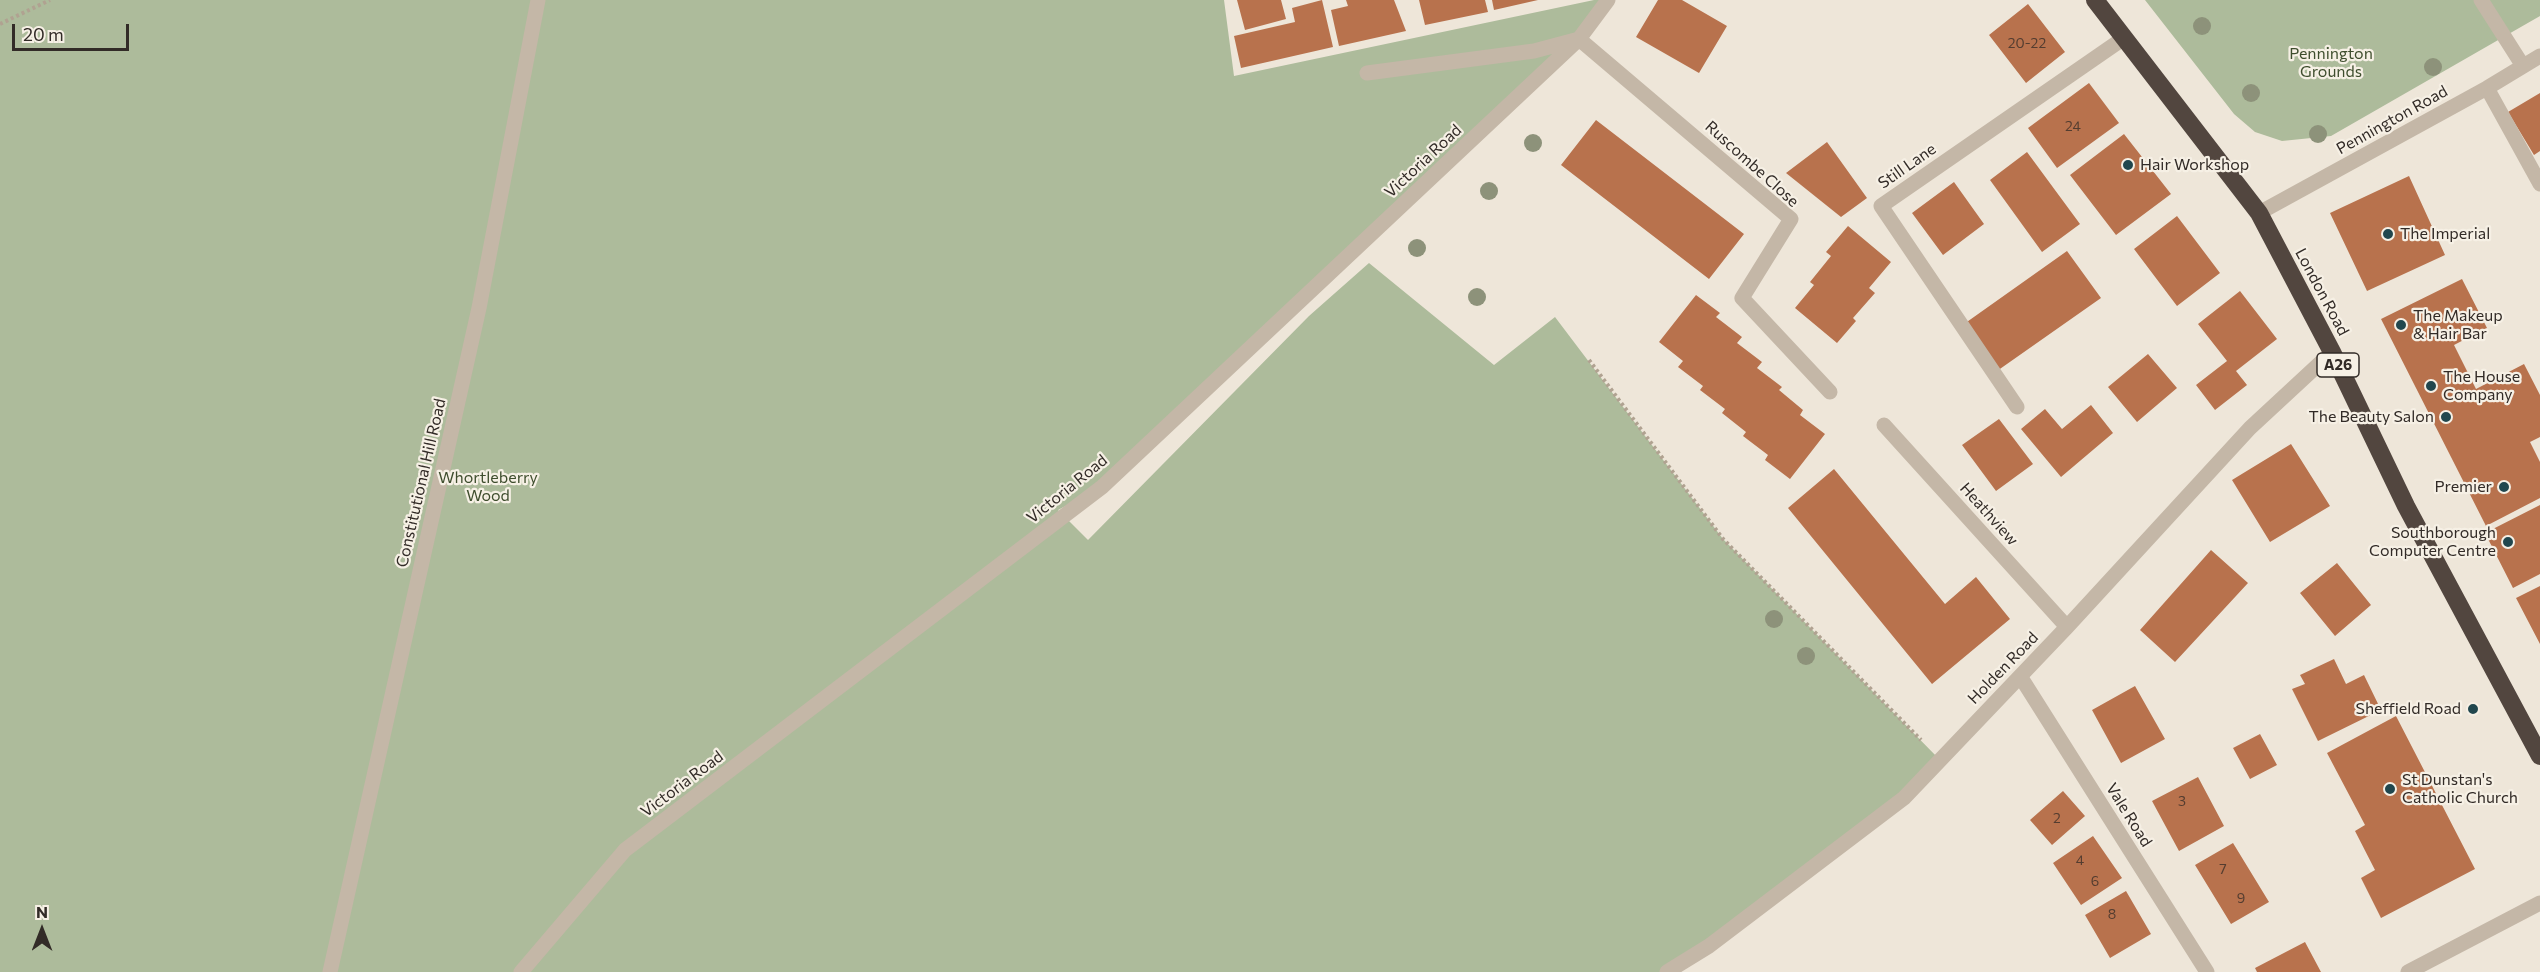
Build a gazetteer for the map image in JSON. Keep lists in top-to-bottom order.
{
  "streets": {
    "highway": ["London Road", "A26"],
    "street": [
      "Pennington Road",
      "Victoria Road",
      "Ruscombe Close",
      "Still Lane",
      "Constitutional Hill Road",
      "Heathview",
      "Holden Road",
      "Vale Road"
    ]
  },
  "crossings": [
    ["Pennington Road", "London Road"],
    ["Victoria Road", "Ruscombe Close"],
    ["Still Lane", "London Road"],
    ["London Road", "Holden Road"],
    ["Heathview", "Holden Road"],
    ["Holden Road", "Vale Road"]
  ],
  "parks": ["Pennington Grounds", "Whortleberry Wood"],
  "places": [
    "Hair Workshop",
    "The Imperial",
    "The Makeup & Hair Bar",
    "The House Company",
    "The Beauty Salon",
    "Premier",
    "Southborough Computer Centre",
    "Sheffield Road",
    "St Dunstan's Catholic Church"
  ],
  "house_numbers": [
    "20-22",
    "24",
    "3",
    "2",
    "4",
    "7",
    "6",
    "9",
    "8"
  ],
  "scale_bar": "20 m",
  "north": "top"
}
